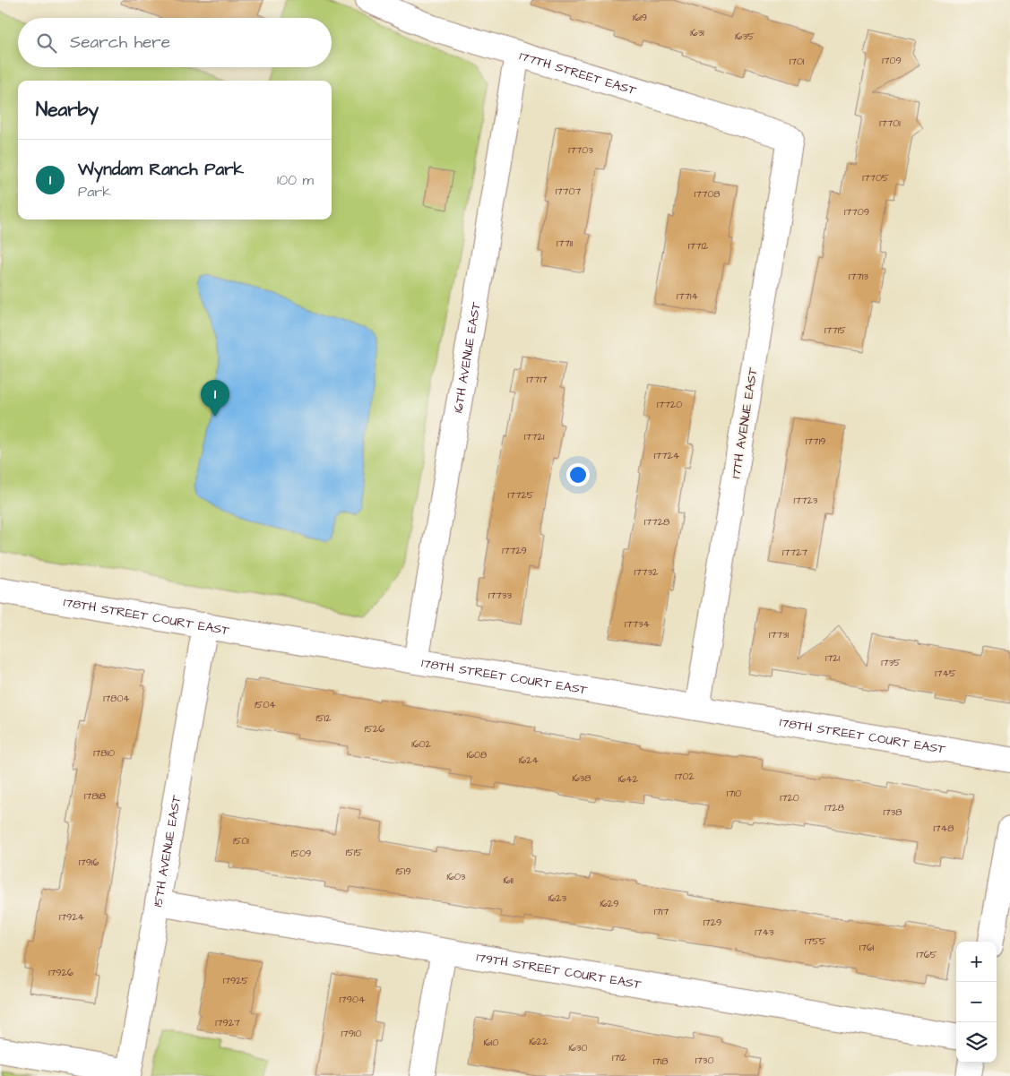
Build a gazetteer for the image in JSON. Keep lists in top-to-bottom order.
{
  "streets": {
    "street": [
      "177TH STREET EAST",
      "16TH AVENUE EAST",
      "17TH AVENUE EAST",
      "178TH STREET COURT EAST",
      "15TH AVENUE EAST",
      "179TH STREET COURT EAST"
    ]
  },
  "crossings": [
    ["177TH STREET EAST", "16TH AVENUE EAST"],
    ["177TH STREET EAST", "17TH AVENUE EAST"],
    ["16TH AVENUE EAST", "178TH STREET COURT EAST"],
    ["17TH AVENUE EAST", "178TH STREET COURT EAST"],
    ["178TH STREET COURT EAST", "15TH AVENUE EAST"],
    ["15TH AVENUE EAST", "179TH STREET COURT EAST"]
  ],
  "house_numbers": [
    "1619",
    "1631",
    "1635",
    "1709",
    "1701",
    "17701",
    "17703",
    "17705",
    "17707",
    "17708",
    "17709",
    "17711",
    "17712",
    "17713",
    "17714",
    "17715",
    "17717",
    "17720",
    "17721",
    "17719",
    "17724",
    "17725",
    "17723",
    "17728",
    "17729",
    "17727",
    "17732",
    "17733",
    "17734",
    "17731",
    "1721",
    "1735",
    "1745",
    "17804",
    "1504",
    "1512",
    "1526",
    "1602",
    "17810",
    "1608",
    "1624",
    "1702",
    "1638",
    "1642",
    "1710",
    "17818",
    "1720",
    "1728",
    "1738",
    "1748",
    "1501",
    "1515",
    "1509",
    "17916",
    "1519",
    "1603",
    "1611",
    "1623",
    "1629",
    "1717",
    "17924",
    "1729",
    "1743",
    "1755",
    "1761",
    "1765",
    "17926",
    "17925",
    "17904",
    "17927",
    "17910",
    "1622",
    "1610",
    "1630",
    "1712",
    "1730",
    "1718"
  ],
  "page": {
    "search": "Search here",
    "heading": "Nearby",
    "list": [
      {
        "mark": "1",
        "name": "Wyndam Ranch Park",
        "note": "Park",
        "value": "100 m"
      }
    ],
    "pins": "1",
    "map_buttons": ["+", "−"]
  }
}
